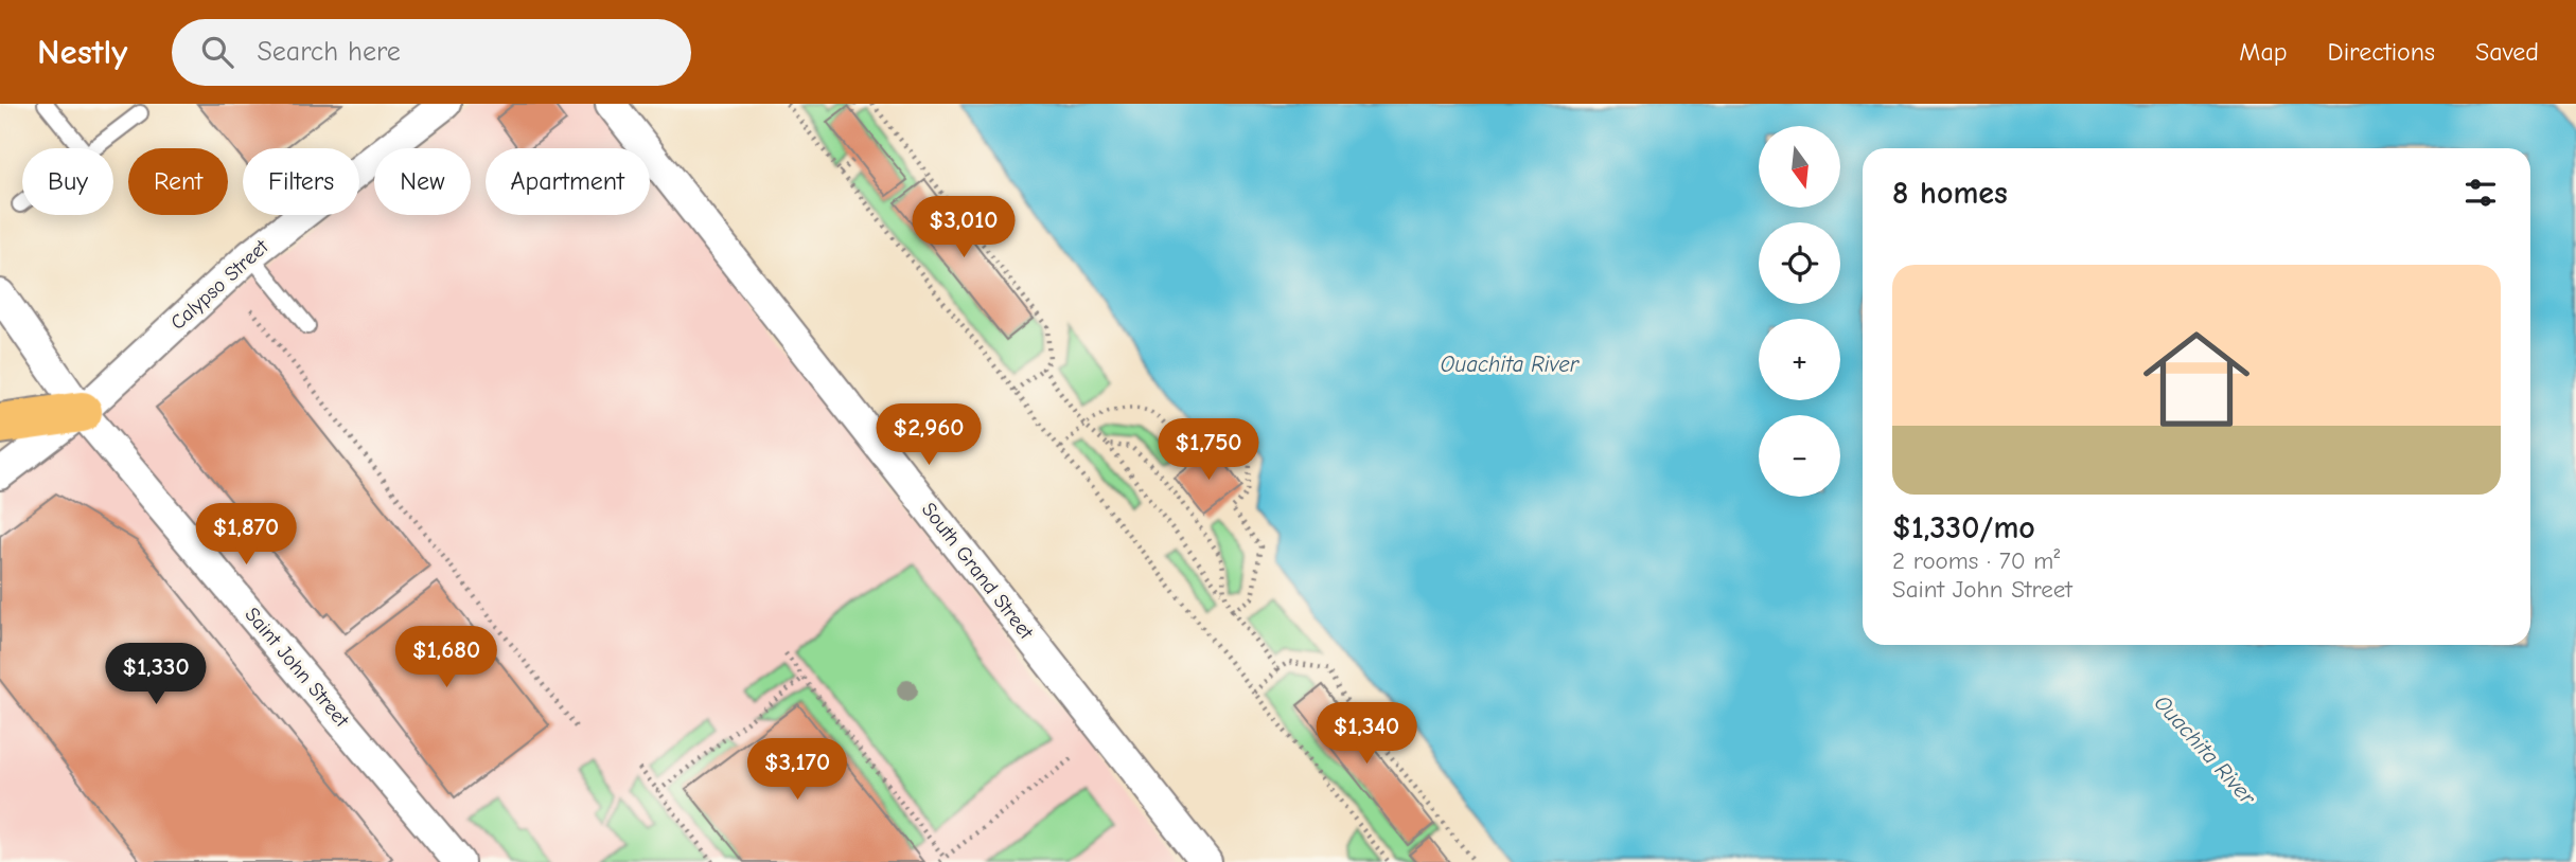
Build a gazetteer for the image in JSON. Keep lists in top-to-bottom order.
{
  "streets": {
    "street": ["Calypso Street", "South Grand Street", "Saint John Street"]
  },
  "crossings": [
    ["Calypso Street", "Saint John Street"]
  ],
  "water": ["Ouachita River"],
  "north": "bottom",
  "page": {
    "header": "Nestly",
    "search": "Search here",
    "nav": ["Map", "Directions", "Saved"],
    "map_buttons": ["+", "−"],
    "chip": [
      "Buy",
      "Rent",
      "Filters",
      "New",
      "Apartment"
    ],
    "heading": "8 homes",
    "price": [
      "$3,010",
      "$2,960",
      "$1,750",
      "$1,870",
      "$1,680",
      "$1,330",
      "$1,340",
      "$3,170"
    ],
    "list": [
      {
        "name": "$1,330/mo",
        "note": "2 rooms · 70 m² · Saint John Street"
      }
    ]
  }
}
